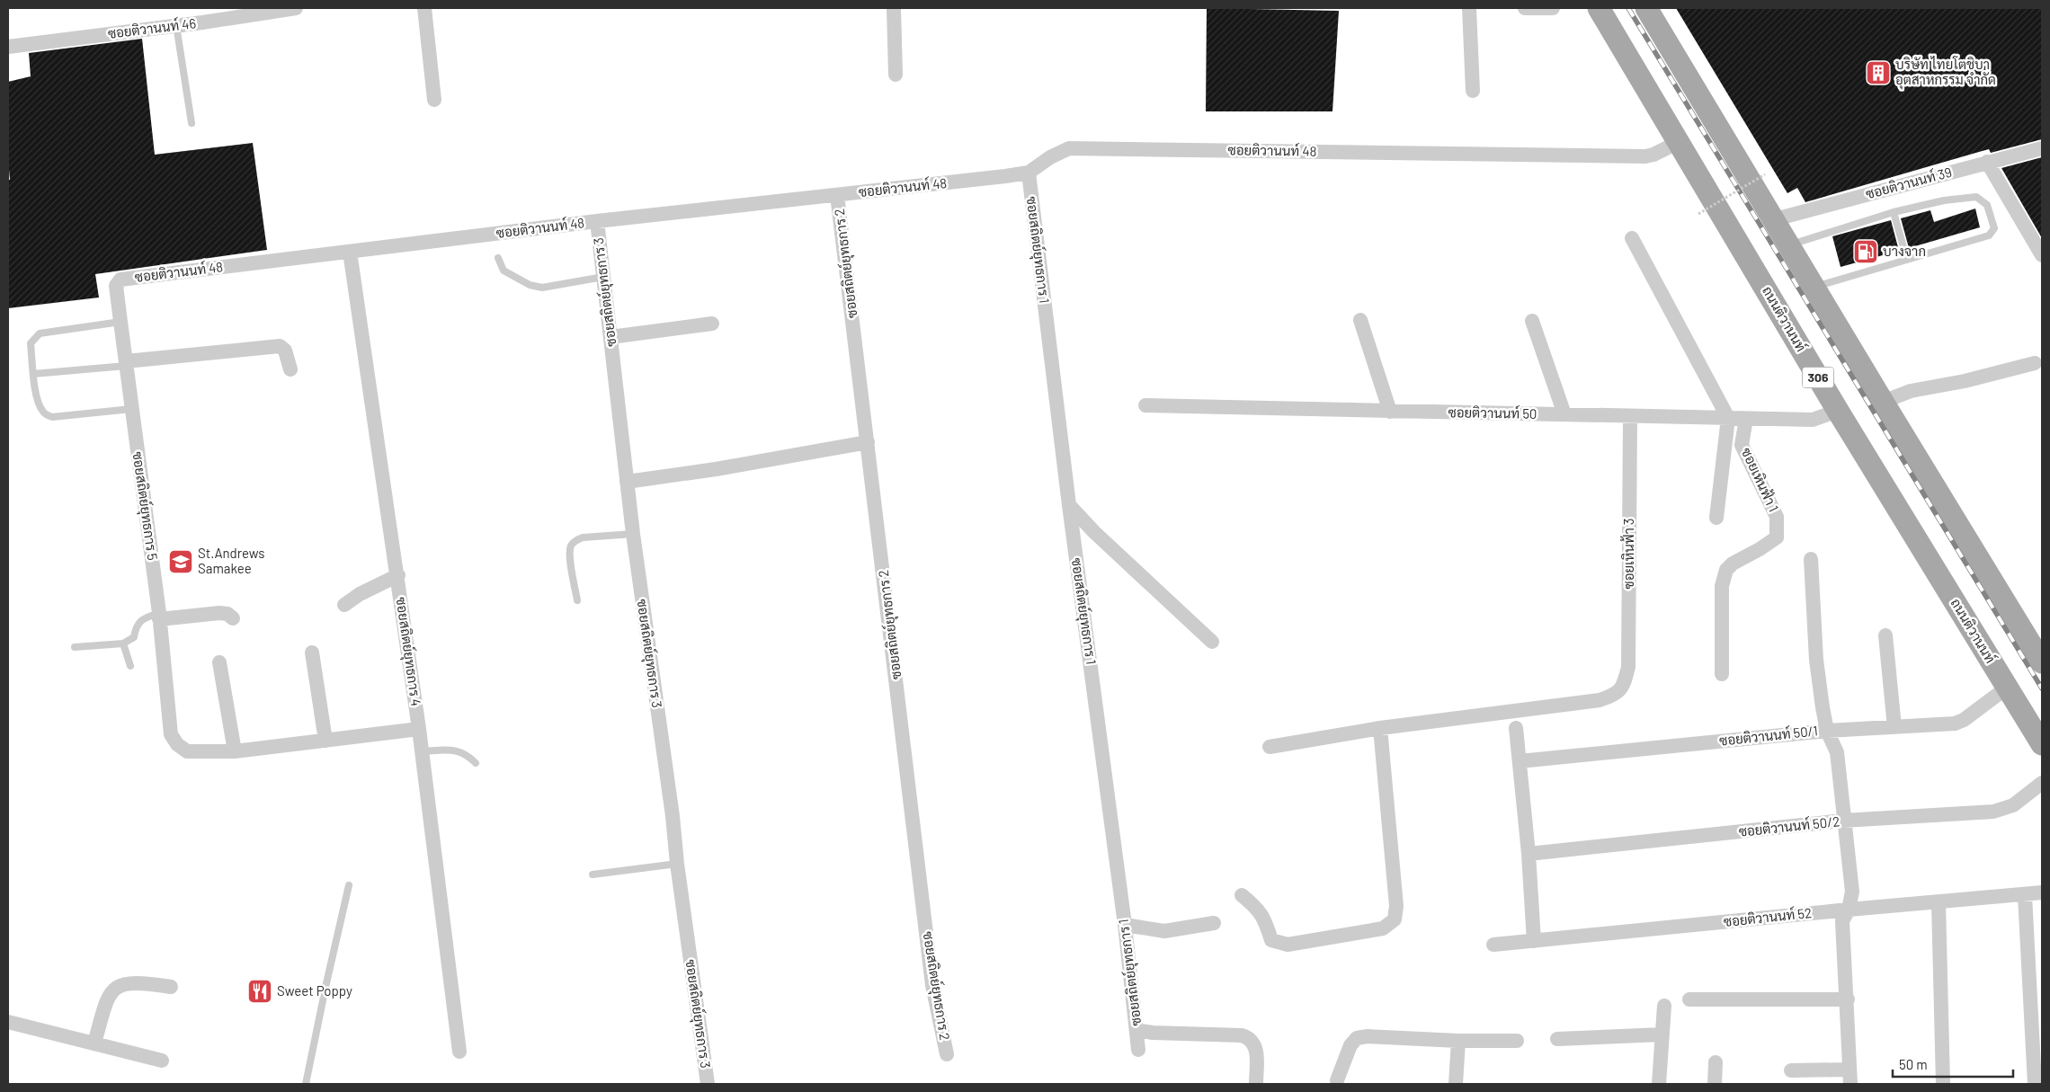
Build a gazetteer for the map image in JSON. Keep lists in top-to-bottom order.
{
  "streets": {
    "main road": ["ถนนติวานนท์", "306"],
    "street": [
      "ซอยติวานนท์ 46",
      "ซอยติวานนท์ 48",
      "ซอยติวานนท์ 39",
      "ซอยสถิตย์ยุทธการ 1",
      "ซอยสถิตย์ยุทธการ 2",
      "ซอยสถิตย์ยุทธการ 3",
      "ซอยติวานนท์ 50",
      "ซอยเหินฟ้า 1",
      "ซอยสถิตย์ยุทธการ 5",
      "ซอยเหินฟ้า 3",
      "ซอยสถิตย์ยุทธการ 4",
      "ซอยติวานนท์ 50/1",
      "ซอยติวานนท์ 50/2",
      "ซอยติวานนท์ 52"
    ]
  },
  "crossings": [
    ["ซอยติวานนท์ 48", "ซอยสถิตย์ยุทธการ 1"],
    ["ซอยติวานนท์ 48", "ซอยสถิตย์ยุทธการ 2"],
    ["ซอยติวานนท์ 48", "ซอยสถิตย์ยุทธการ 3"],
    ["ซอยติวานนท์ 48", "ถนนติวานนท์"],
    ["ซอยติวานนท์ 48", "ซอยสถิตย์ยุทธการ 5"],
    ["ซอยติวานนท์ 48", "ซอยสถิตย์ยุทธการ 4"],
    ["ถนนติวานนท์", "ซอยติวานนท์ 50"],
    ["ถนนติวานนท์", "ซอยติวานนท์ 50/1"],
    ["ซอยติวานนท์ 50", "ซอยเหินฟ้า 1"],
    ["ซอยติวานนท์ 50", "ซอยเหินฟ้า 3"]
  ],
  "places": {
    "building": ["บริษัท ไทยโตชิบา อุตสาหกรรม จำกัด"],
    "fuel station": ["บางจาก"],
    "school or university": ["St.Andrews Samakee"],
    "restaurant": ["Sweet Poppy"]
  },
  "scale_bar": "50 m"
}
